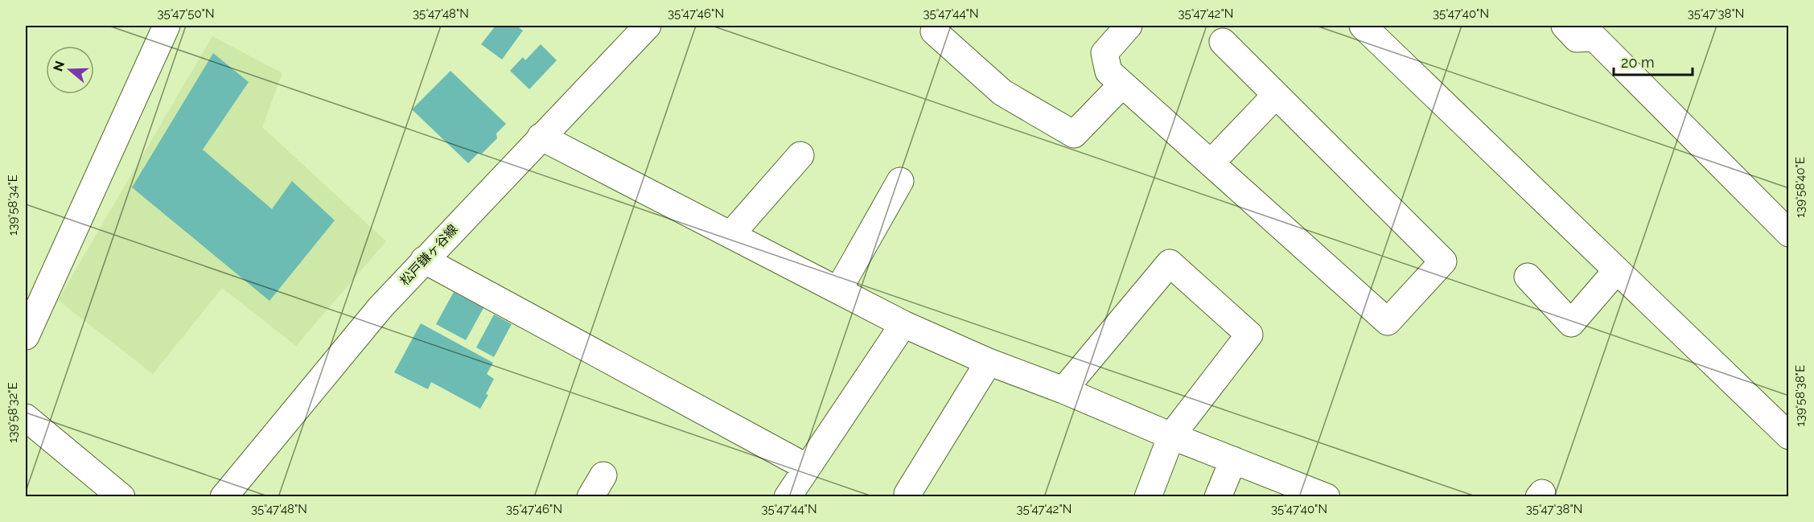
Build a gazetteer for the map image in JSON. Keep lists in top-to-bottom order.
{
  "streets": {
    "street": ["松戸鎌ヶ谷線"]
  },
  "scale_bar": "20 m",
  "north": "left",
  "coordinates": [
    "35°47'50\"N",
    "35°47'48\"N",
    "35°47'46\"N",
    "35°47'44\"N",
    "35°47'42\"N",
    "35°47'40\"N",
    "35°47'38\"N",
    "139°58'40\"E",
    "139°58'34\"E",
    "139°58'38\"E",
    "139°58'32\"E"
  ]
}
